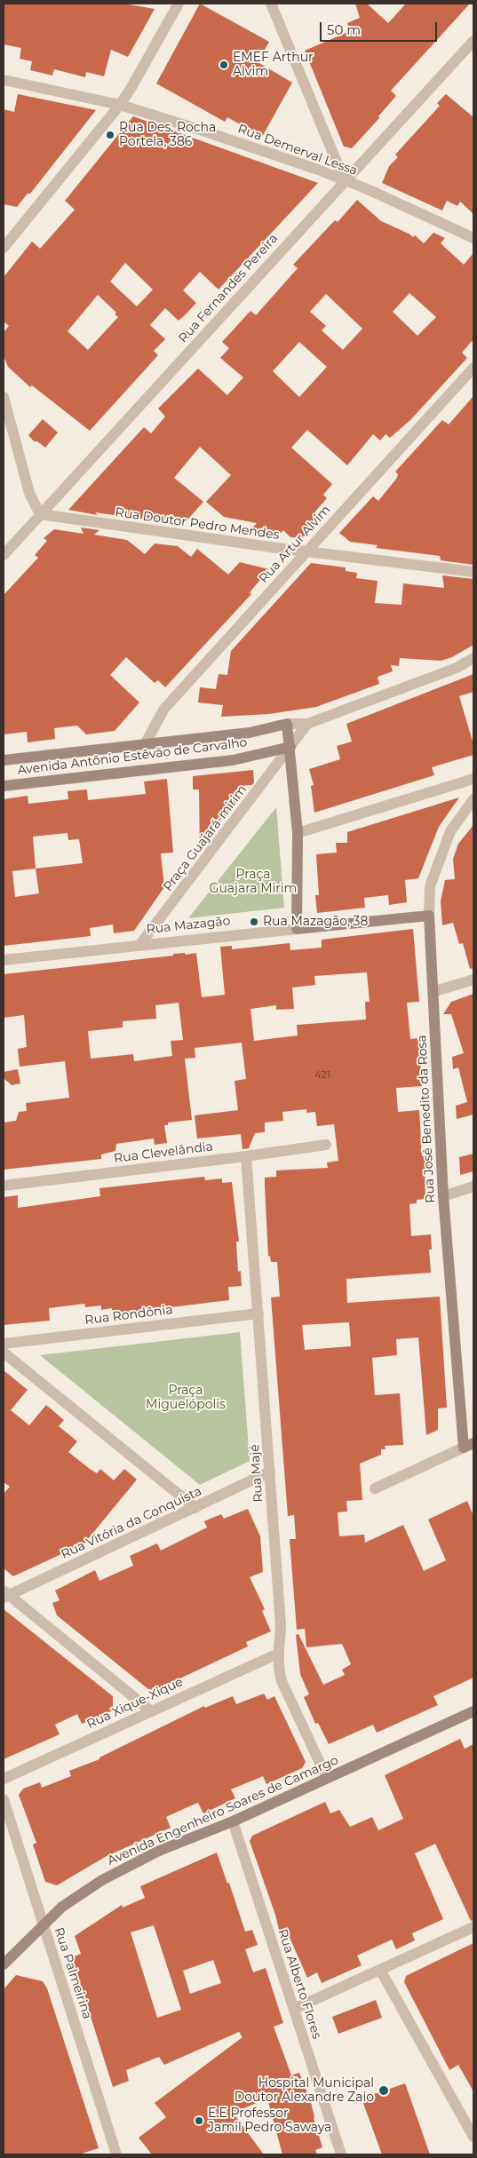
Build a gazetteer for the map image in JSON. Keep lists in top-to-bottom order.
{
  "streets": {
    "street": [
      "Rua Demerval Lessa",
      "Rua Fernandes Pereira",
      "Rua Doutor Pedro Mendes",
      "Rua Artur Alvim",
      "Avenida Antônio Estêvão de Carvalho",
      "Praça Guajará-mirim",
      "Rua Mazagão",
      "Rua José Benedito da Rosa",
      "Rua Clevelândia",
      "Rua Rondônia",
      "Rua Majé",
      "Rua Vitória da Conquista",
      "Rua Xique-Xique",
      "Avenida Engenheiro Soares de Camargo",
      "Rua Palmeirina",
      "Rua Alberto Flores"
    ]
  },
  "crossings": [
    ["Rua Demerval Lessa", "Rua Fernandes Pereira"],
    ["Rua Fernandes Pereira", "Rua Doutor Pedro Mendes"],
    ["Rua Doutor Pedro Mendes", "Rua Artur Alvim"],
    ["Rua Artur Alvim", "Avenida Antônio Estêvão de Carvalho"],
    ["Avenida Antônio Estêvão de Carvalho", "Praça Guajará-mirim"],
    ["Praça Guajará-mirim", "Rua Mazagão"],
    ["Rua Mazagão", "Rua José Benedito da Rosa"],
    ["Rua Clevelândia", "Rua Majé"],
    ["Rua Rondônia", "Rua Majé"],
    ["Rua Majé", "Rua Vitória da Conquista"],
    ["Rua Majé", "Rua Xique-Xique"],
    ["Rua Majé", "Avenida Engenheiro Soares de Camargo"],
    ["Avenida Engenheiro Soares de Camargo", "Rua Palmeirina"],
    ["Avenida Engenheiro Soares de Camargo", "Rua Alberto Flores"]
  ],
  "parks": ["Praça Guajara Mirim", "Praça Miguelópolis"],
  "places": [
    "EMEF Arthur Alvim",
    "Rua Des. Rocha Portela, 386",
    "Rua Mazagão, 38",
    "Hospital Municipal Doutor Alexandre Zaio",
    "E.E Professor Jamil Pedro Sawaya"
  ],
  "house_numbers": ["421"],
  "scale_bar": "50 m"
}
